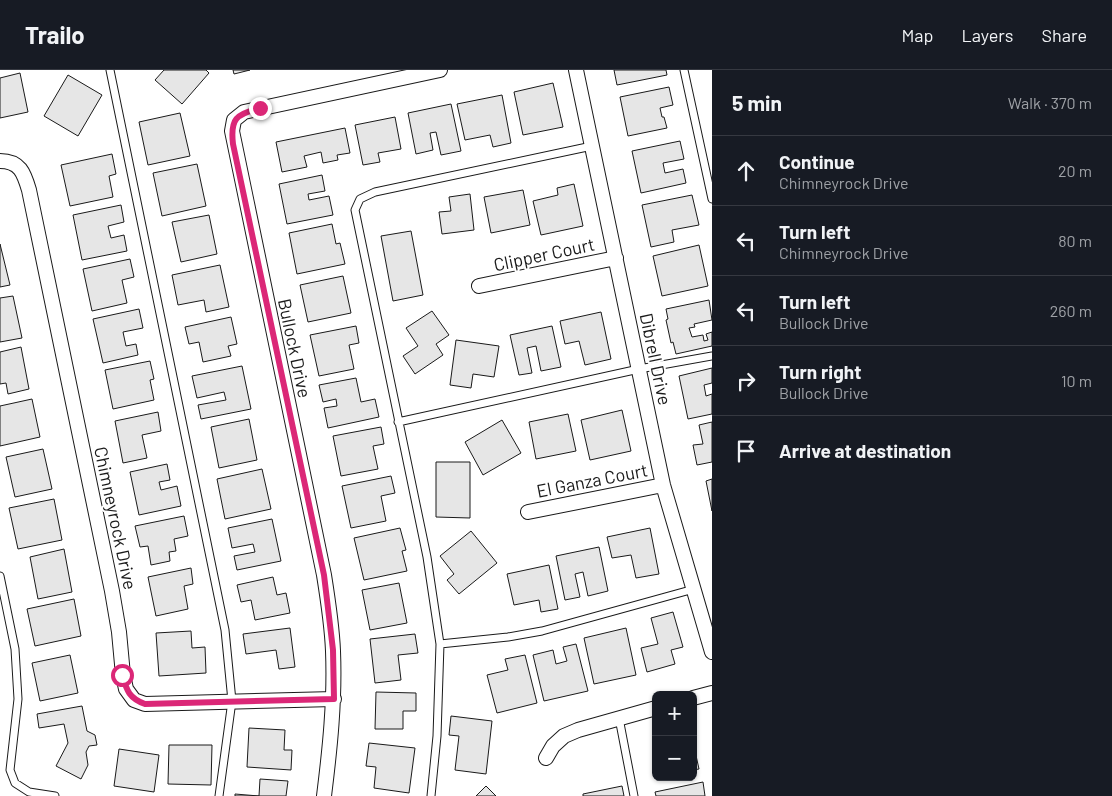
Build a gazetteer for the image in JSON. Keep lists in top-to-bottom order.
{
  "streets": {
    "street": [
      "Clipper Court",
      "Bullock Drive",
      "Dibrell Drive",
      "El Ganza Court",
      "Chimneyrock Drive"
    ]
  },
  "crossings": [
    ["Clipper Court", "Dibrell Drive"],
    ["Bullock Drive", "Chimneyrock Drive"],
    ["Dibrell Drive", "El Ganza Court"]
  ],
  "page": {
    "header": "Trailo",
    "nav": ["Map", "Layers", "Share"],
    "heading": ["5 min", "Walk · 370 m"],
    "list": [
      ["Continue", "Chimneyrock Drive", "20 m"],
      ["Turn left", "Chimneyrock Drive", "80 m"],
      ["Turn left", "Bullock Drive", "260 m"],
      ["Turn right", "Bullock Drive", "10 m"],
      "Arrive at destination"
    ],
    "map_buttons": ["+", "−"]
  }
}
